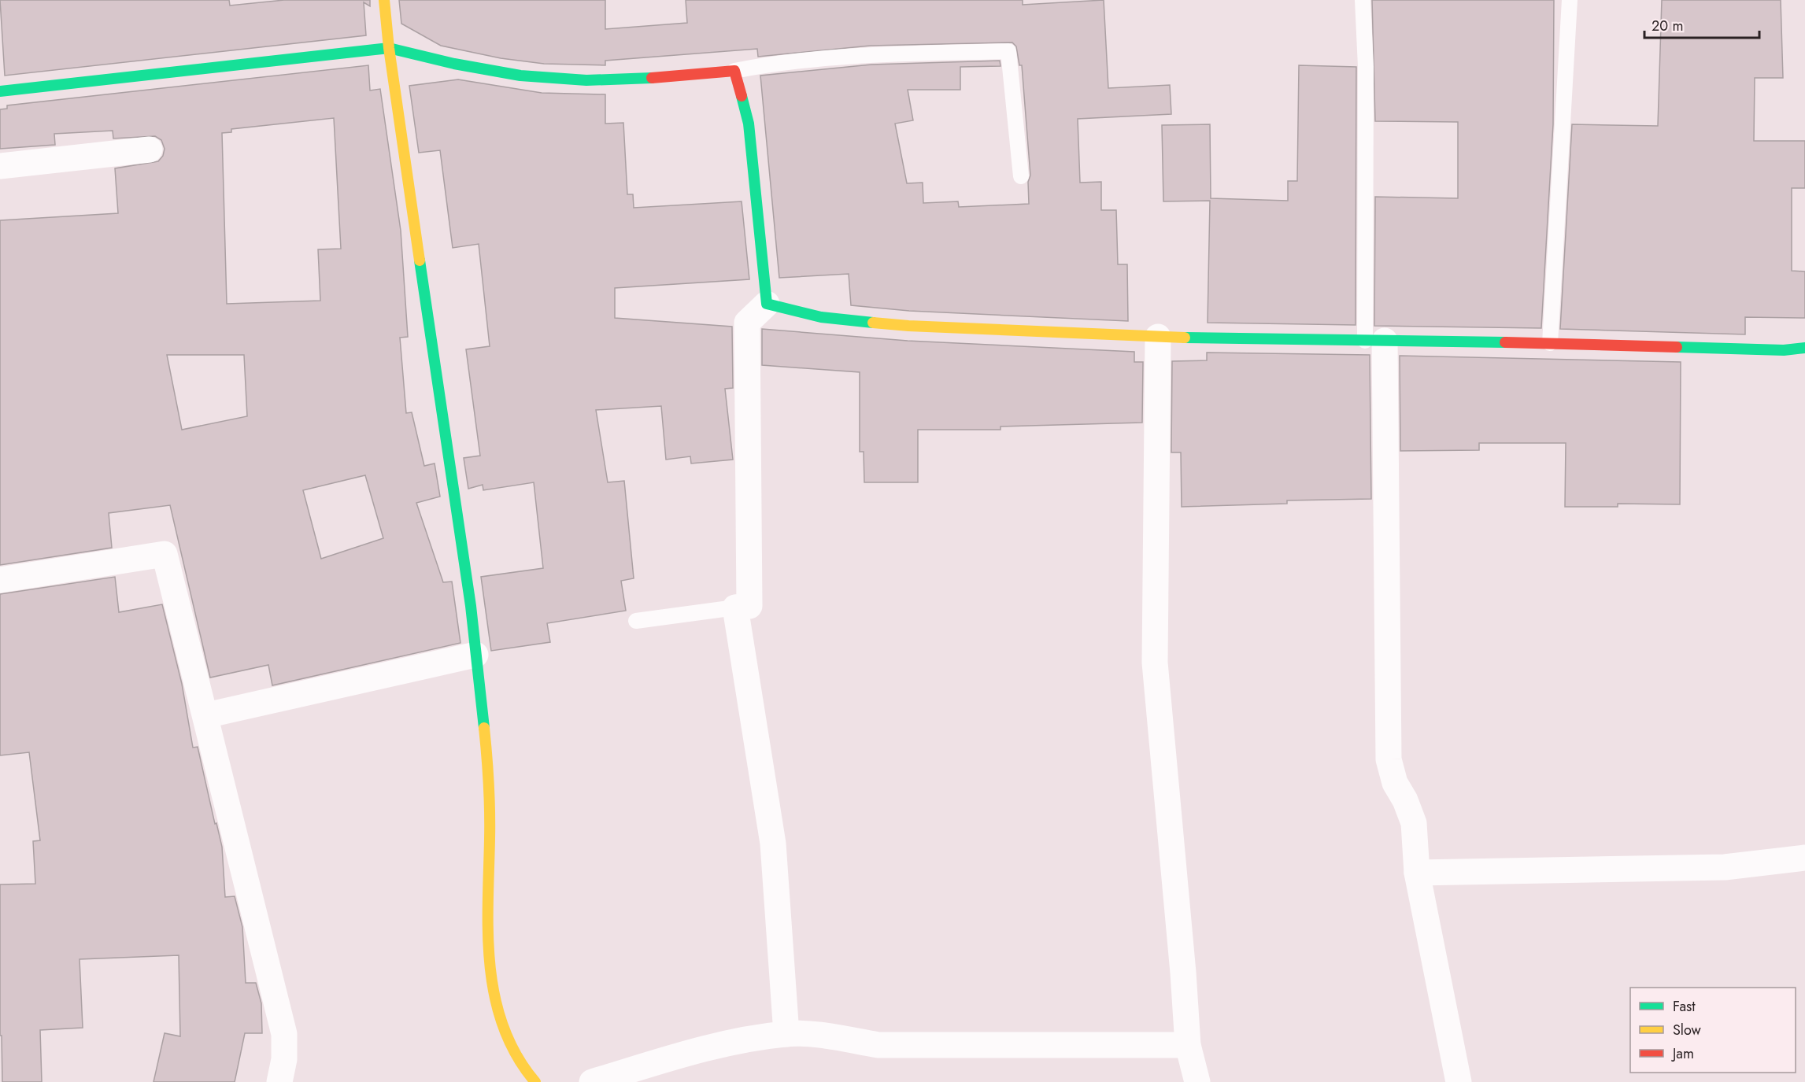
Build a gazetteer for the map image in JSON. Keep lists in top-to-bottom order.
{
  "legend": ["Fast", "Slow", "Jam"],
  "scale_bar": "20 m"
}
